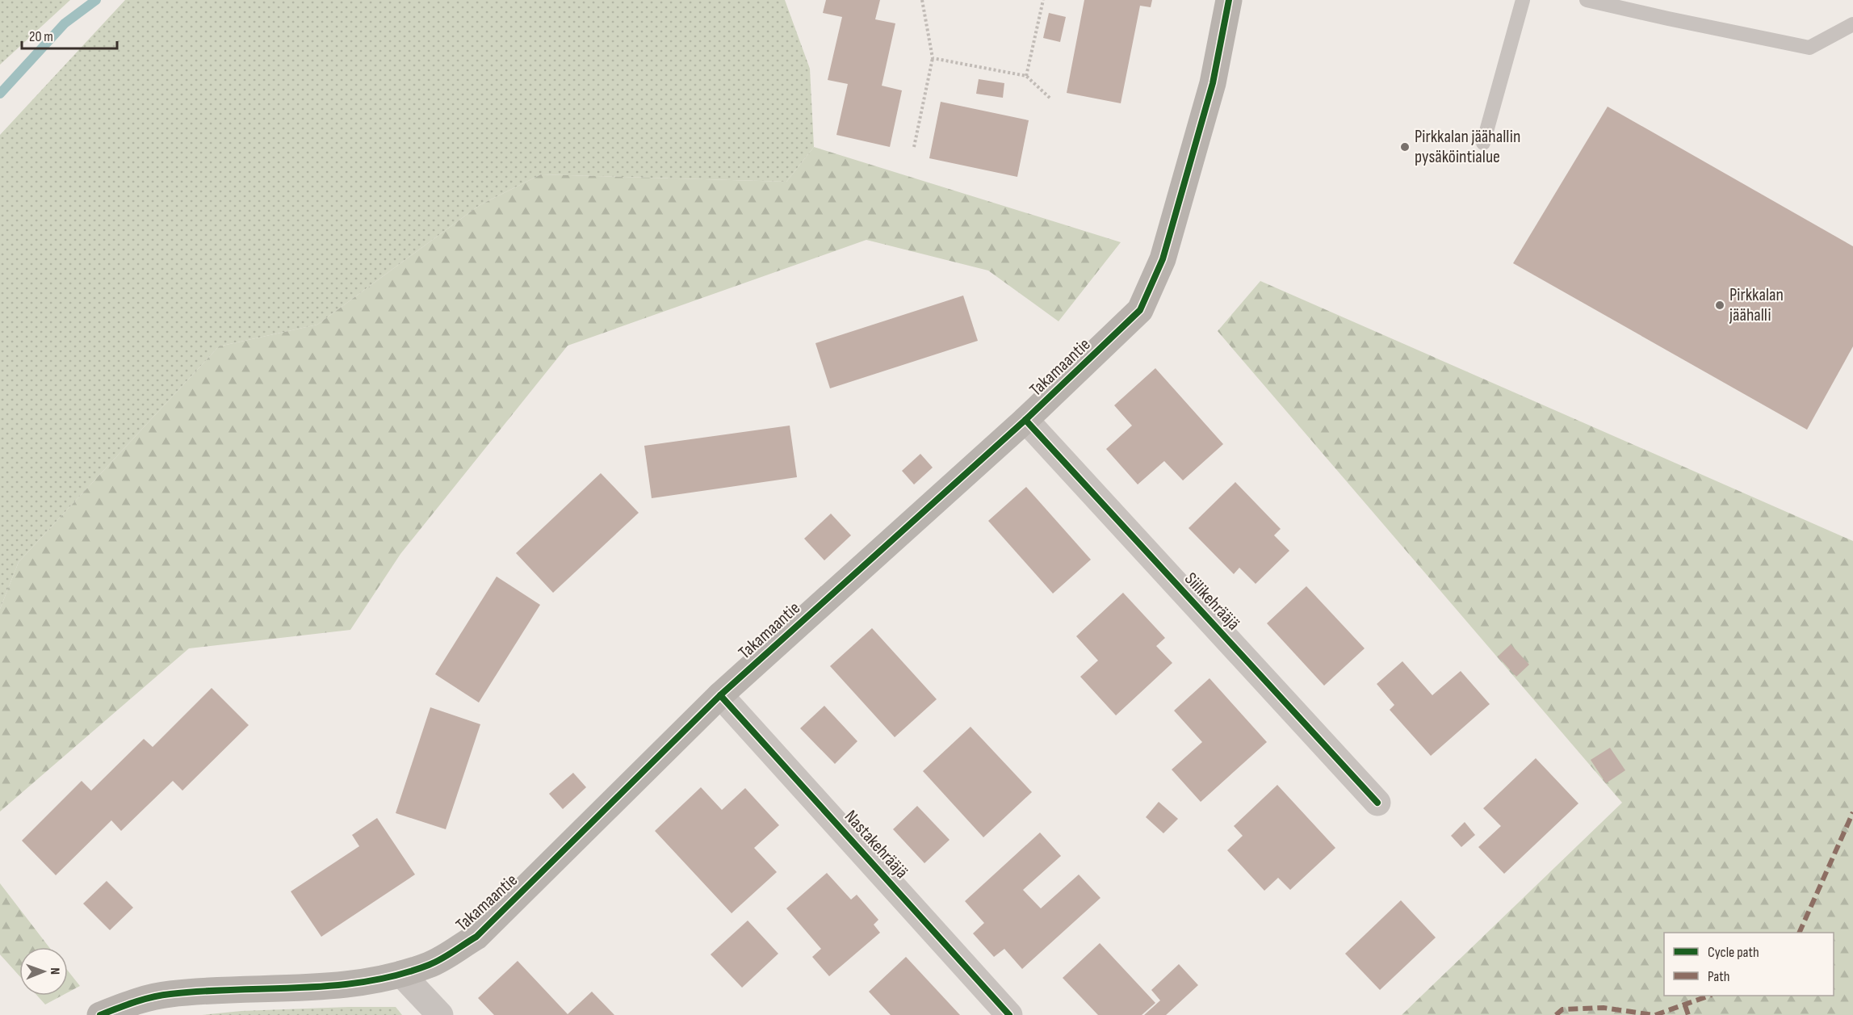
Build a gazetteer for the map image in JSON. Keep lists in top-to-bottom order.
{
  "streets": {
    "street": ["Takamaantie", "Siilikehrääjä", "Nastakehrääjä"]
  },
  "crossings": [
    ["Takamaantie", "Siilikehrääjä"],
    ["Takamaantie", "Nastakehrääjä"]
  ],
  "places": ["Pirkkalan jäähallin pysäköintialue", "Pirkkalan jäähalli"],
  "legend": ["Cycle path", "Path"],
  "scale_bar": "20 m",
  "north": "right"
}
